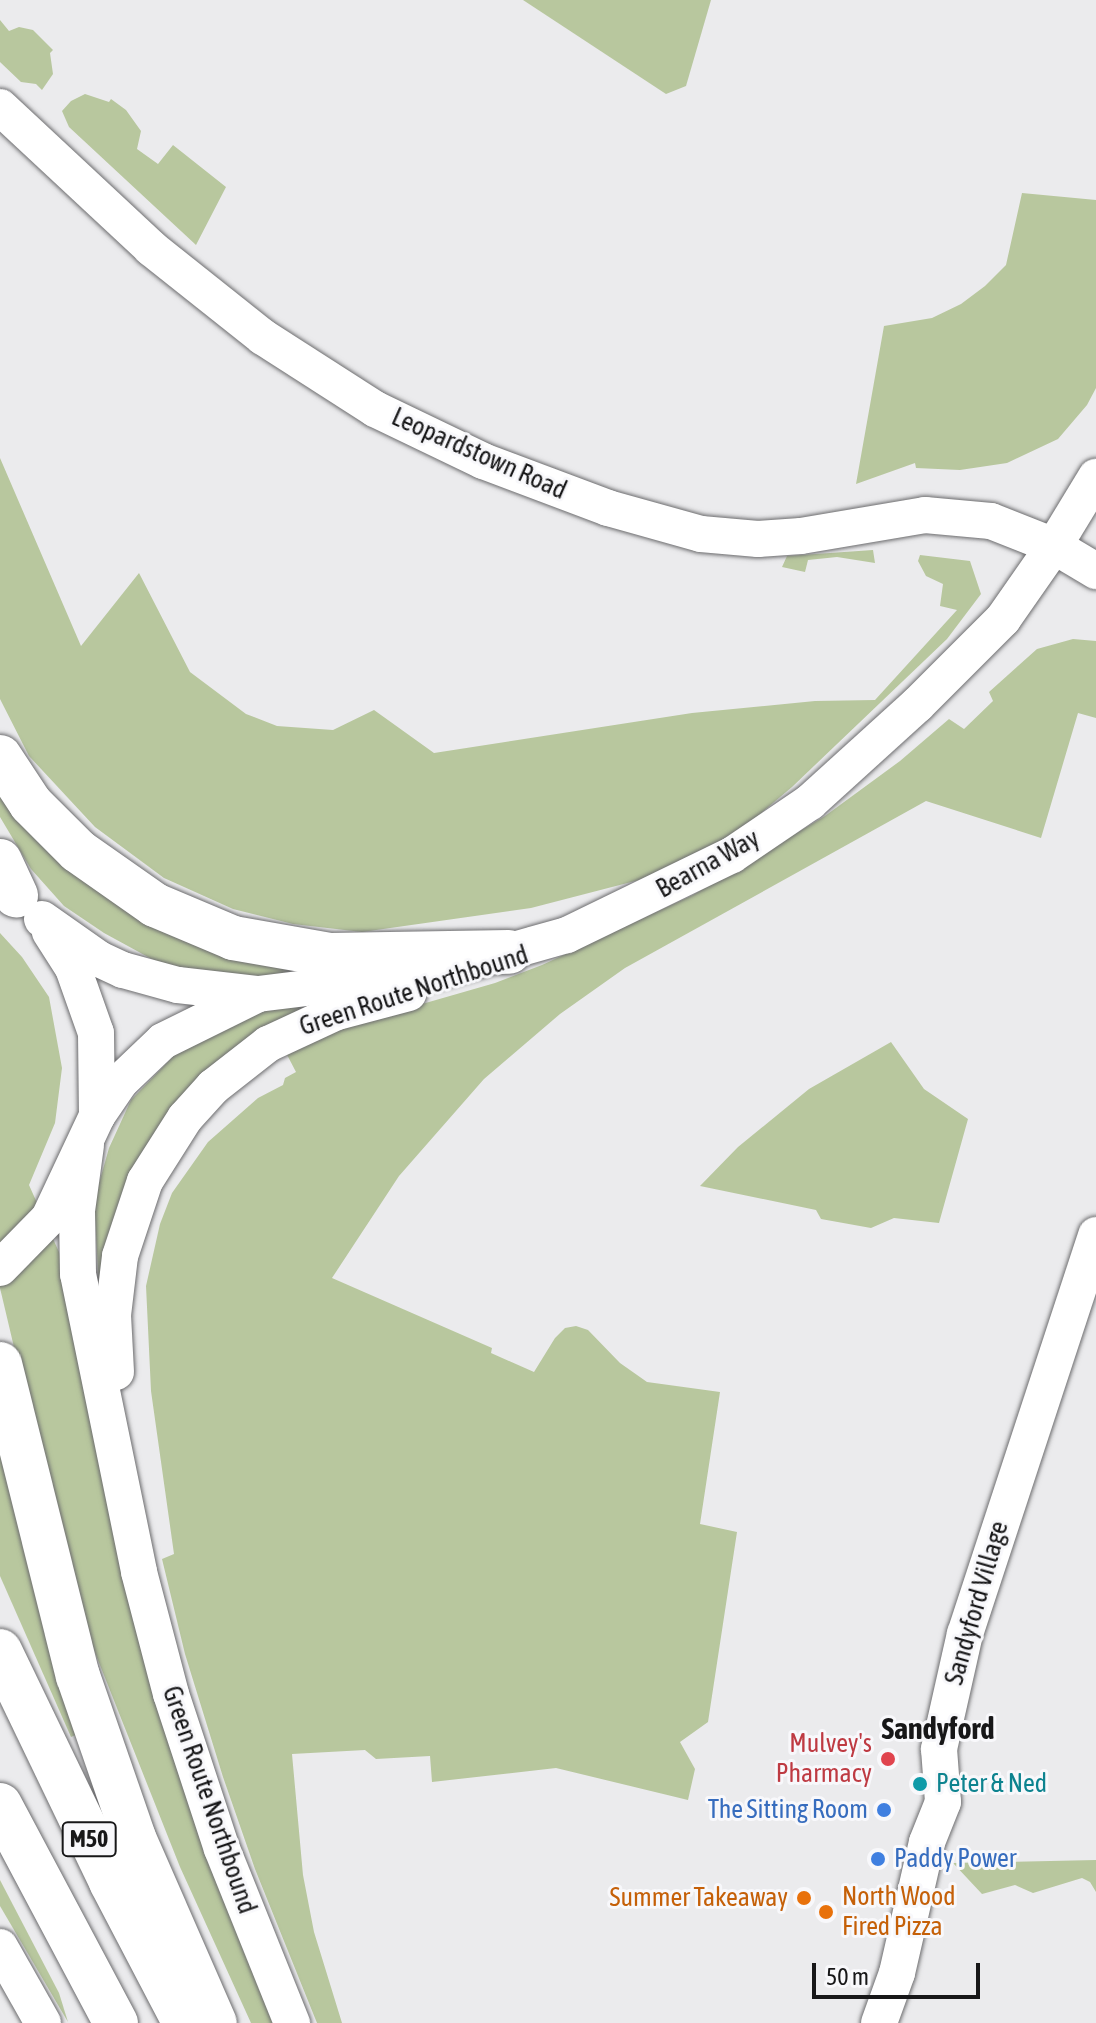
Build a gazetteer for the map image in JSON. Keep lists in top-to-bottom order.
{
  "streets": {
    "highway": ["M50"],
    "main road": [
      "Leopardstown Road",
      "Bearna Way",
      "Green Route Northbound",
      "Sandyford Village"
    ]
  },
  "crossings": [
    ["Leopardstown Road", "Bearna Way"],
    ["Bearna Way", "Green Route Northbound"]
  ],
  "districts": ["Sandyford"],
  "places": [
    "Mulvey's Pharmacy",
    "Peter & Ned",
    "The Sitting Room",
    "Paddy Power",
    "Summer Takeaway",
    "North Wood Fired Pizza"
  ],
  "scale_bar": "50 m"
}
